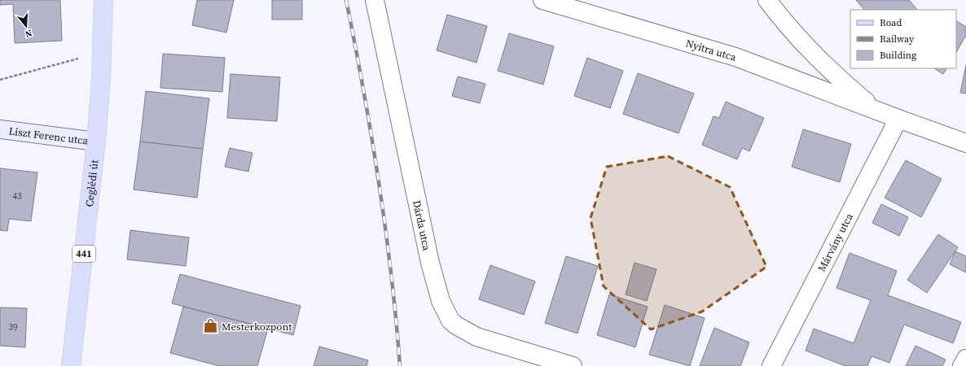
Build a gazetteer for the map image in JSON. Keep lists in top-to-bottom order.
{
  "streets": {
    "main road": ["Ceglédi út", "441"],
    "street": [
      "Nyitra utca",
      "Liszt Ferenc utca",
      "Dárda utca",
      "Márvány utca"
    ]
  },
  "crossings": [
    ["Nyitra utca", "Márvány utca"],
    ["Liszt Ferenc utca", "Ceglédi út"]
  ],
  "places": {
    "shop": ["Mesterkozpont"]
  },
  "house_numbers": ["43", "39"],
  "legend": ["Road", "Railway", "Building"],
  "north": "bottom"
}
